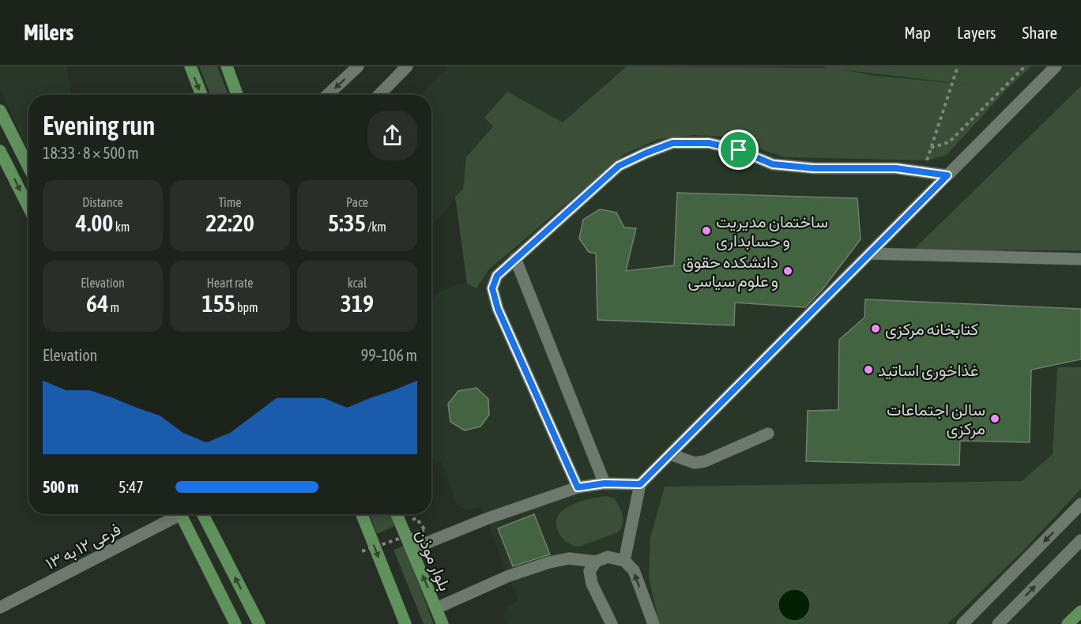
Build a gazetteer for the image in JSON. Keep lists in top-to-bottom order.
{
  "streets": {
    "main road": ["بلوار موذن"],
    "street": ["فرعی ۱۲ به ۱۳"]
  },
  "places": [
    "ساختمان مدیریت و حسابداری",
    "دانشکده حقوق و علوم سیاسی",
    "کتابخانه مرکزی",
    "غذاخوری اساتید",
    "سالن اجتماعات مرکزی"
  ],
  "page": {
    "header": "Milers",
    "nav": ["Map", "Layers", "Share"],
    "heading": ["Evening run", "18:33 · 8 × 500 m"],
    "stats": [
      ["Distance", "4.00 km"],
      ["Time", "22:20"],
      ["Pace", "5:35 /km"],
      ["Elevation", "64 m"],
      ["Heart rate", "155 bpm"],
      ["kcal", "319"]
    ],
    "chart": ["Elevation", "99–106 m"],
    "list": [
      {
        "name": "500 m",
        "note": "5:47"
      }
    ]
  }
}
